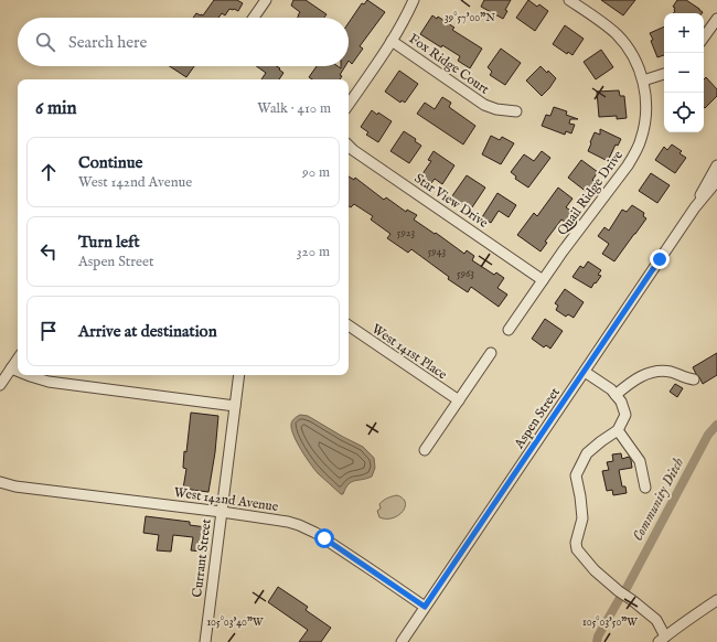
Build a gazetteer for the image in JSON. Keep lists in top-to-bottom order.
{
  "streets": {
    "street": [
      "Fox Ridge Court",
      "Quail Ridge Drive",
      "Star View Drive",
      "West 141st Place",
      "Aspen Street",
      "West 142nd Avenue",
      "Currant Street"
    ]
  },
  "crossings": [
    ["Quail Ridge Drive", "Star View Drive"],
    ["Aspen Street", "West 142nd Avenue"],
    ["West 142nd Avenue", "Currant Street"]
  ],
  "water": ["Community Ditch"],
  "house_numbers": ["5923", "5943", "5963"],
  "page": {
    "map_buttons": ["+", "−"],
    "search": "Search here",
    "heading": ["6 min", "Walk · 410 m"],
    "list": [
      ["Continue", "West 142nd Avenue", "90 m"],
      ["Turn left", "Aspen Street", "320 m"],
      "Arrive at destination"
    ]
  },
  "coordinates": ["39°57'00\"N", "105°03'40\"W", "105°03'50\"W"]
}
